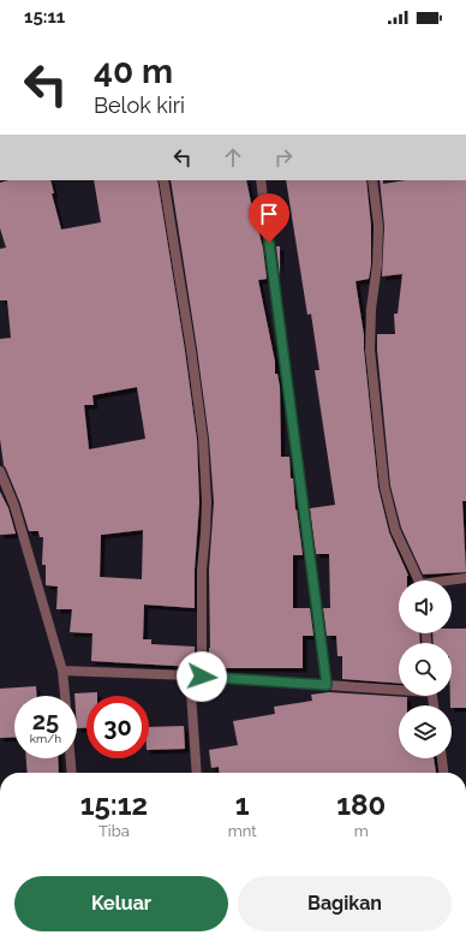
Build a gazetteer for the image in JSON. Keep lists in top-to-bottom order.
{
  "page": {
    "status": "15:11",
    "turn": ["40 m", "Belok kiri"],
    "speed": "25 km/h",
    "limit": "30",
    "eta": [
      "15:12",
      "Tiba",
      "1",
      "mnt",
      "180",
      "m"
    ],
    "buttons": ["Keluar", "Bagikan"]
  }
}
